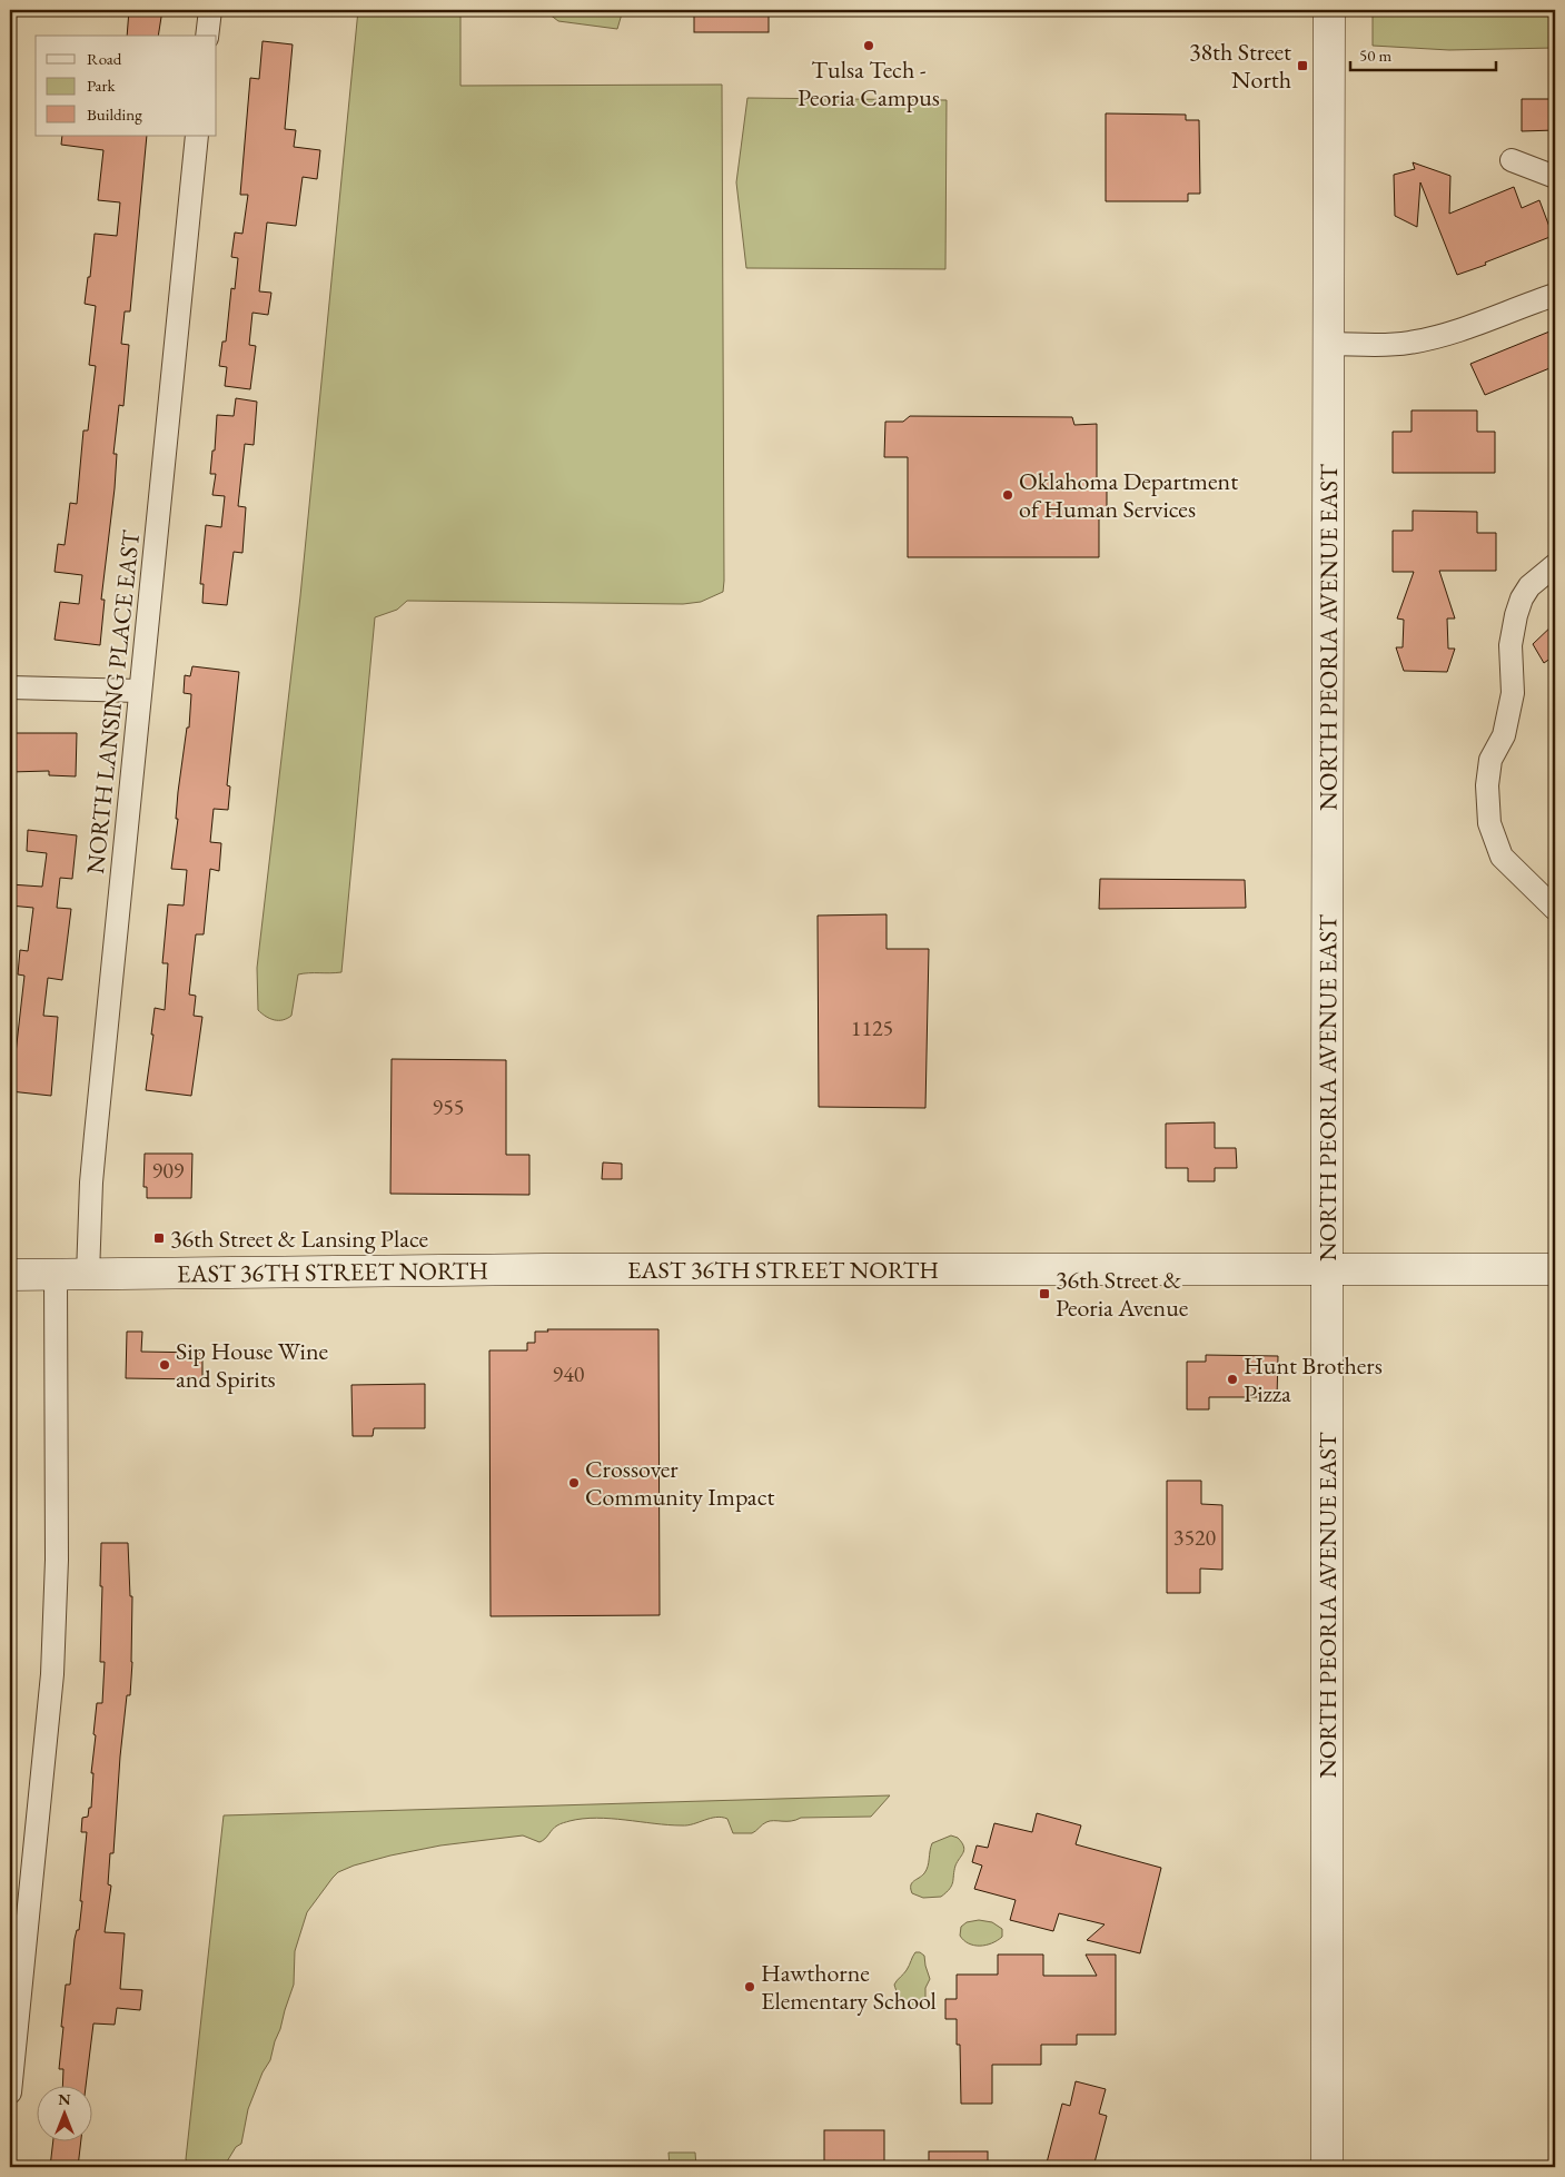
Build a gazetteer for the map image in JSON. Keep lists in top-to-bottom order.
{
  "streets": {
    "main road": ["NORTH PEORIA AVENUE EAST", "EAST 36TH STREET NORTH"],
    "street": ["NORTH LANSING PLACE EAST"]
  },
  "crossings": [
    ["NORTH PEORIA AVENUE EAST", "EAST 36TH STREET NORTH"],
    ["NORTH LANSING PLACE EAST", "EAST 36TH STREET NORTH"]
  ],
  "places": {
    "other": [
      "Tulsa Tech - Peoria Campus",
      "Oklahoma Department of Human Services",
      "Sip House Wine and Spirits",
      "Hunt Brothers Pizza",
      "Crossover Community Impact",
      "Hawthorne Elementary School"
    ],
    "transit": ["38th Street North", "36th Street & Lansing Place", "36th Street & Peoria Avenue"]
  },
  "house_numbers": [
    "1125",
    "955",
    "909",
    "940",
    "3520"
  ],
  "legend": ["Road", "Park", "Building"],
  "scale_bar": "50 m",
  "north": "top"
}
